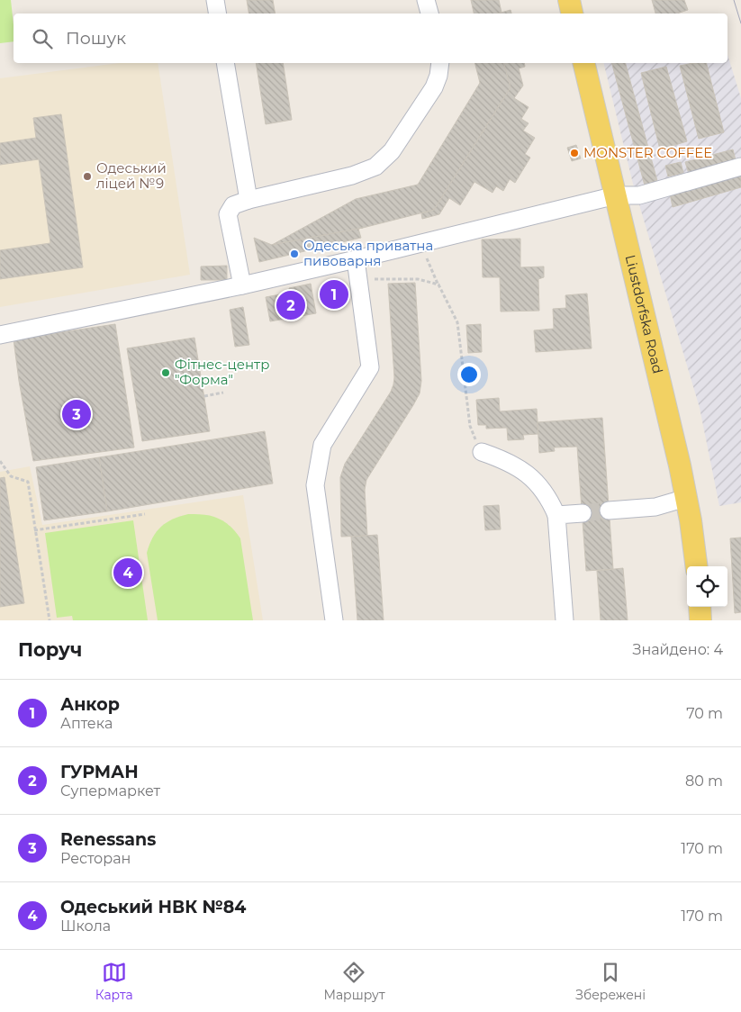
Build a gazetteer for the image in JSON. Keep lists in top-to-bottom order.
{
  "streets": {
    "main road": ["Liustdorfska Road"]
  },
  "places": [
    "MONSTER COFFEE",
    "Одеський ліцей №9",
    "Одеська приватна пивоварня",
    "Фітнес-центр \"Форма\""
  ],
  "page": {
    "search": "Пошук",
    "pins": [
      "1",
      "2",
      "3",
      "4"
    ],
    "heading": ["Поруч", "Знайдено: 4"],
    "list": [
      {
        "mark": "1",
        "name": "Анкор",
        "note": "Аптека",
        "value": "70 m"
      },
      {
        "mark": "2",
        "name": "ГУРМАН",
        "note": "Супермаркет",
        "value": "80 m"
      },
      {
        "mark": "3",
        "name": "Renessans",
        "note": "Ресторан",
        "value": "170 m"
      },
      {
        "mark": "4",
        "name": "Одеський НВК №84",
        "note": "Школа",
        "value": "170 m"
      }
    ],
    "nav": ["Карта", "Маршрут", "Збережені"]
  }
}
